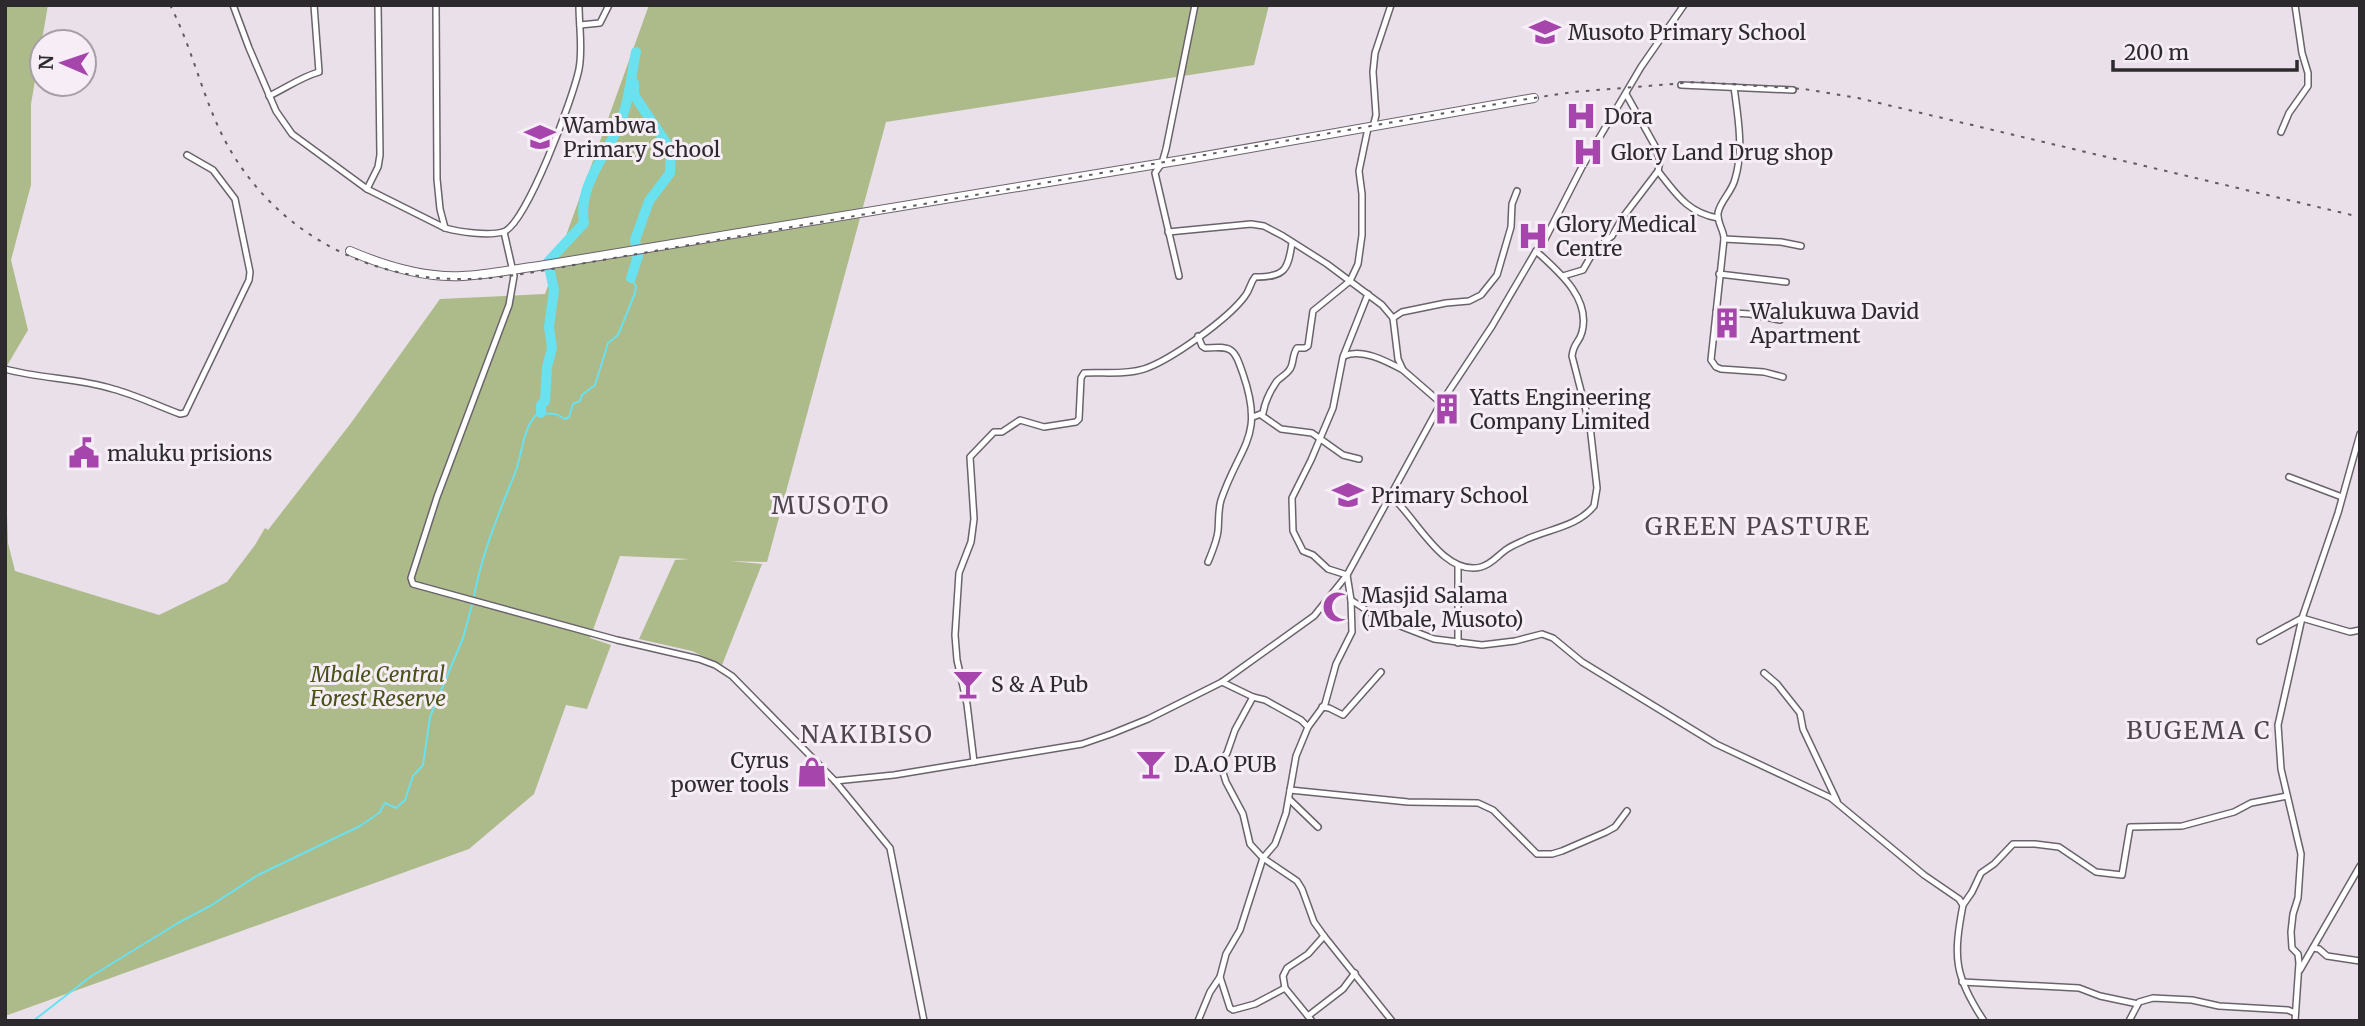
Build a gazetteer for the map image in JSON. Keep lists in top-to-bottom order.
{
  "districts": [
    "MUSOTO",
    "GREEN PASTURE",
    "BUGEMA C",
    "NAKIBISO"
  ],
  "parks": ["Mbale Central Forest Reserve"],
  "places": {
    "school or university": ["Musoto Primary School", "Wambwa Primary School", "Primary School"],
    "hospital": ["Dora", "Glory Land Drug shop", "Glory Medical Centre"],
    "building": ["Walukuwa David Apartment", "Yatts Engineering Company Limited"],
    "public building": ["maluku prisions"],
    "mosque": ["Masjid Salama (Mbale, Musoto)"],
    "bar": ["S & A Pub", "D.A.O PUB"],
    "shop": ["Cyrus power tools"]
  },
  "scale_bar": "200 m",
  "north": "left"
}
